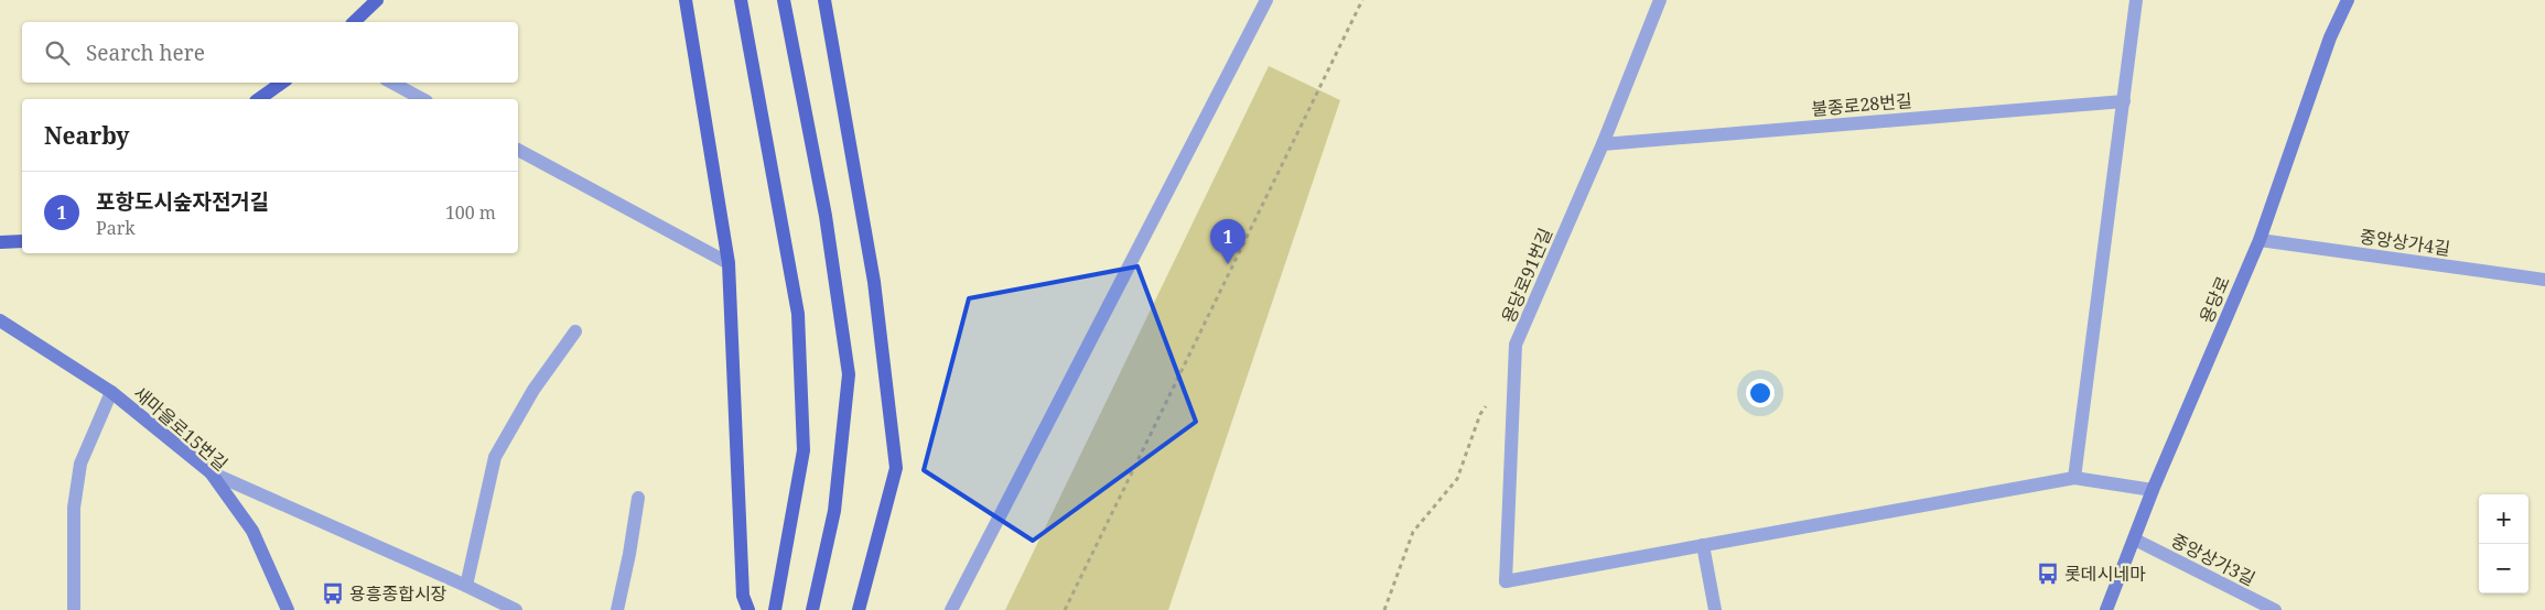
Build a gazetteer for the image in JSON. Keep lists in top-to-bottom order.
{
  "streets": {
    "main road": ["용당로", "새마을로15번길"],
    "street": [
      "불종로28번길",
      "중앙상가4길",
      "용당로91번길",
      "중앙상가3길"
    ]
  },
  "crossings": [
    ["불종로28번길", "용당로91번길"],
    ["중앙상가4길", "용당로"],
    ["용당로", "중앙상가3길"]
  ],
  "places": {
    "bus stop": ["롯데시네마", "용흥종합시장"]
  },
  "page": {
    "search": "Search here",
    "heading": "Nearby",
    "list": [
      {
        "mark": "1",
        "name": "포항도시숲자전거길",
        "note": "Park",
        "value": "100 m"
      }
    ],
    "pins": "1",
    "map_buttons": ["+", "−"]
  }
}
